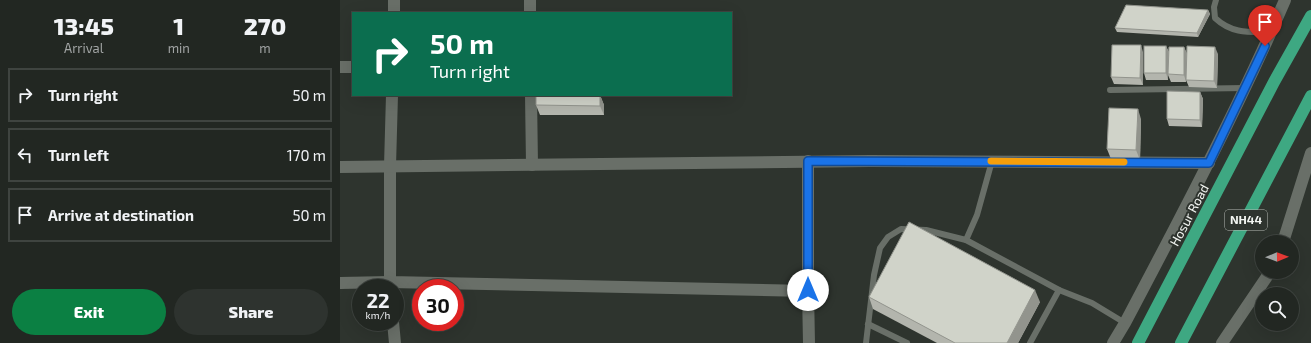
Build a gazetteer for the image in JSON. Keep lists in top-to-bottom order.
{
  "streets": {
    "highway": ["Hosur Road", "NH44"]
  },
  "north": "right",
  "page": {
    "eta": [
      "13:45",
      "Arrival",
      "1",
      "min",
      "270",
      "m"
    ],
    "turn": ["50 m", "Turn right"],
    "list": [
      {
        "name": "Turn right",
        "value": "50 m"
      },
      {
        "name": "Turn left",
        "value": "170 m"
      },
      {
        "name": "Arrive at destination",
        "value": "50 m"
      }
    ],
    "speed": "22 km/h",
    "limit": "30",
    "buttons": ["Exit", "Share"]
  }
}
